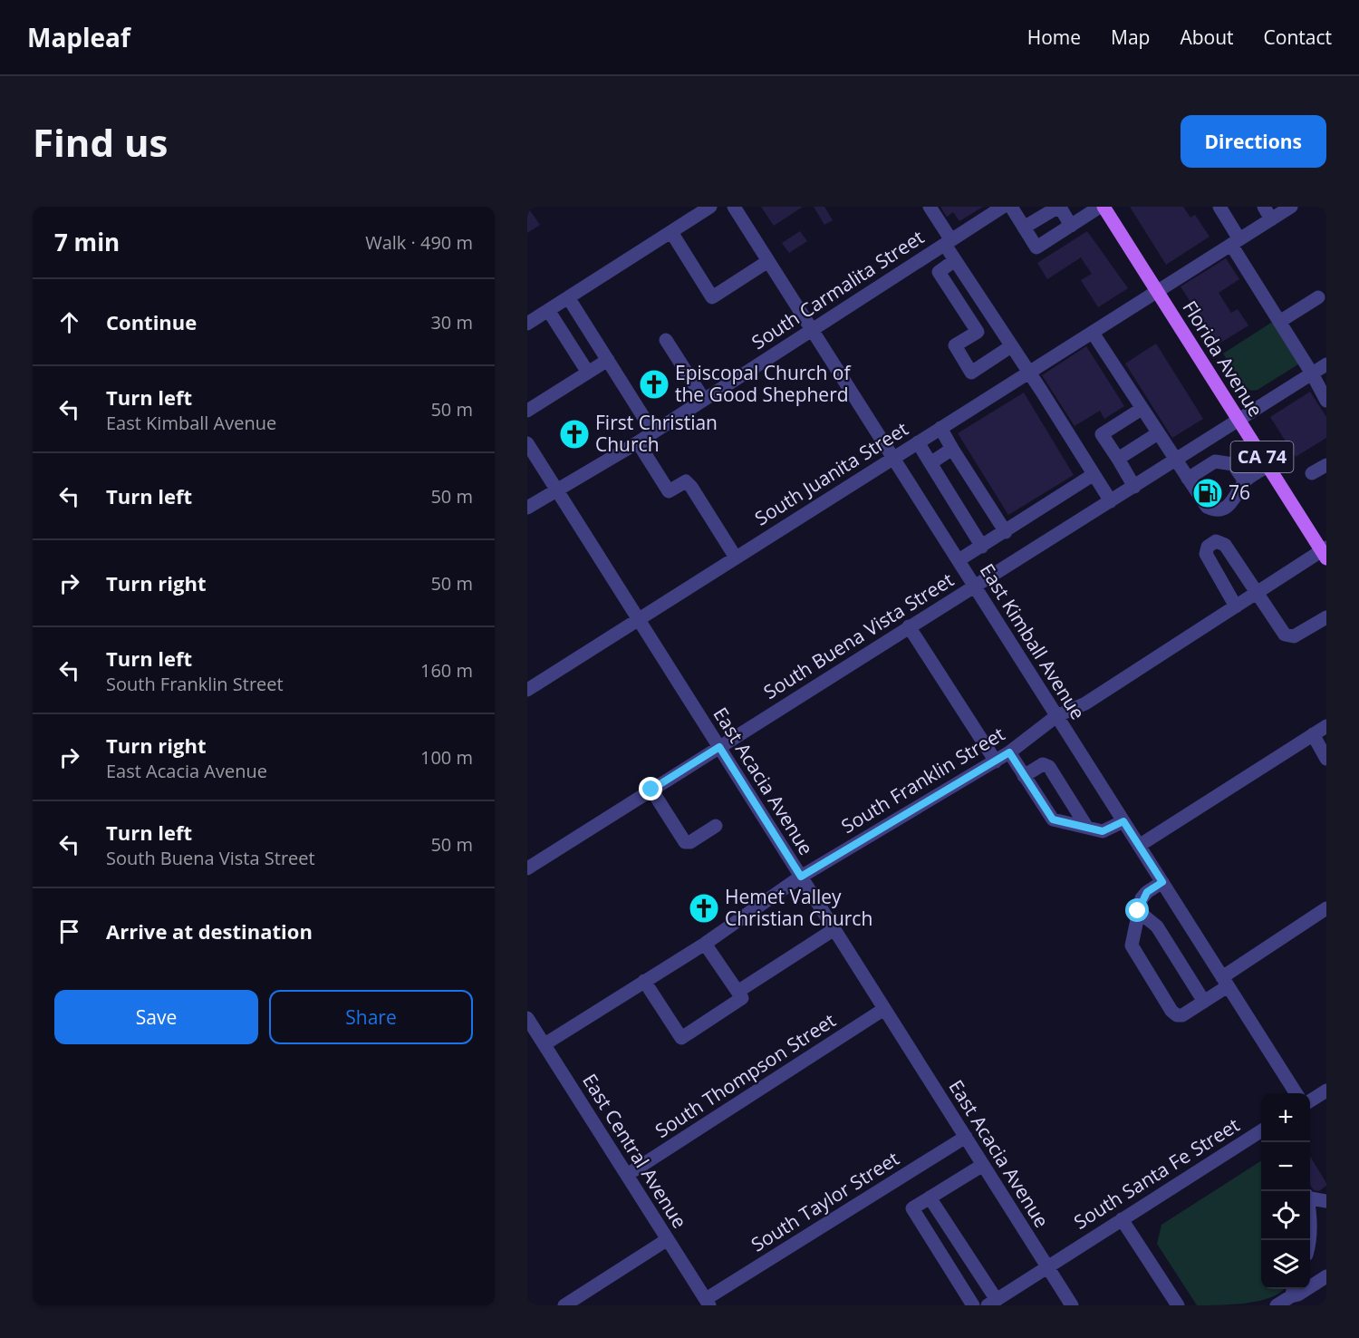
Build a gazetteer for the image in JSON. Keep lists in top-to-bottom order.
{
  "streets": {
    "main road": ["Florida Avenue", "CA 74"],
    "street": [
      "South Carmalita Street",
      "South Juanita Street",
      "South Buena Vista Street",
      "East Kimball Avenue",
      "South Franklin Street",
      "East Acacia Avenue",
      "South Thompson Street",
      "East Central Avenue",
      "South Santa Fe Street",
      "South Taylor Street"
    ]
  },
  "crossings": [
    ["South Carmalita Street", "East Kimball Avenue"],
    ["South Carmalita Street", "East Acacia Avenue"],
    ["Florida Avenue", "South Juanita Street"],
    ["Florida Avenue", "South Buena Vista Street"],
    ["Florida Avenue", "South Franklin Street"],
    ["South Juanita Street", "East Kimball Avenue"],
    ["South Juanita Street", "East Acacia Avenue"],
    ["South Buena Vista Street", "East Kimball Avenue"],
    ["South Buena Vista Street", "East Acacia Avenue"],
    ["East Kimball Avenue", "South Franklin Street"],
    ["South Franklin Street", "East Acacia Avenue"],
    ["South Franklin Street", "East Central Avenue"],
    ["East Acacia Avenue", "South Thompson Street"],
    ["East Acacia Avenue", "South Santa Fe Street"],
    ["East Acacia Avenue", "South Taylor Street"],
    ["South Thompson Street", "East Central Avenue"],
    ["East Central Avenue", "South Taylor Street"]
  ],
  "places": {
    "church": ["Episcopal Church of the Good Shepherd", "First Christian Church", "Hemet Valley Christian Church"],
    "fuel station": ["76"]
  },
  "page": {
    "header": "Mapleaf",
    "nav": [
      "Home",
      "Map",
      "About",
      "Contact"
    ],
    "buttons": [
      "Directions",
      ["Save", "Share"]
    ],
    "title": "Find us",
    "heading": ["7 min", "Walk · 490 m"],
    "list": [
      ["Continue", "30 m"],
      ["Turn left", "East Kimball Avenue", "50 m"],
      ["Turn left", "50 m"],
      ["Turn right", "50 m"],
      ["Turn left", "South Franklin Street", "160 m"],
      ["Turn right", "East Acacia Avenue", "100 m"],
      ["Turn left", "South Buena Vista Street", "50 m"],
      "Arrive at destination"
    ],
    "map_buttons": ["+", "−"]
  }
}
